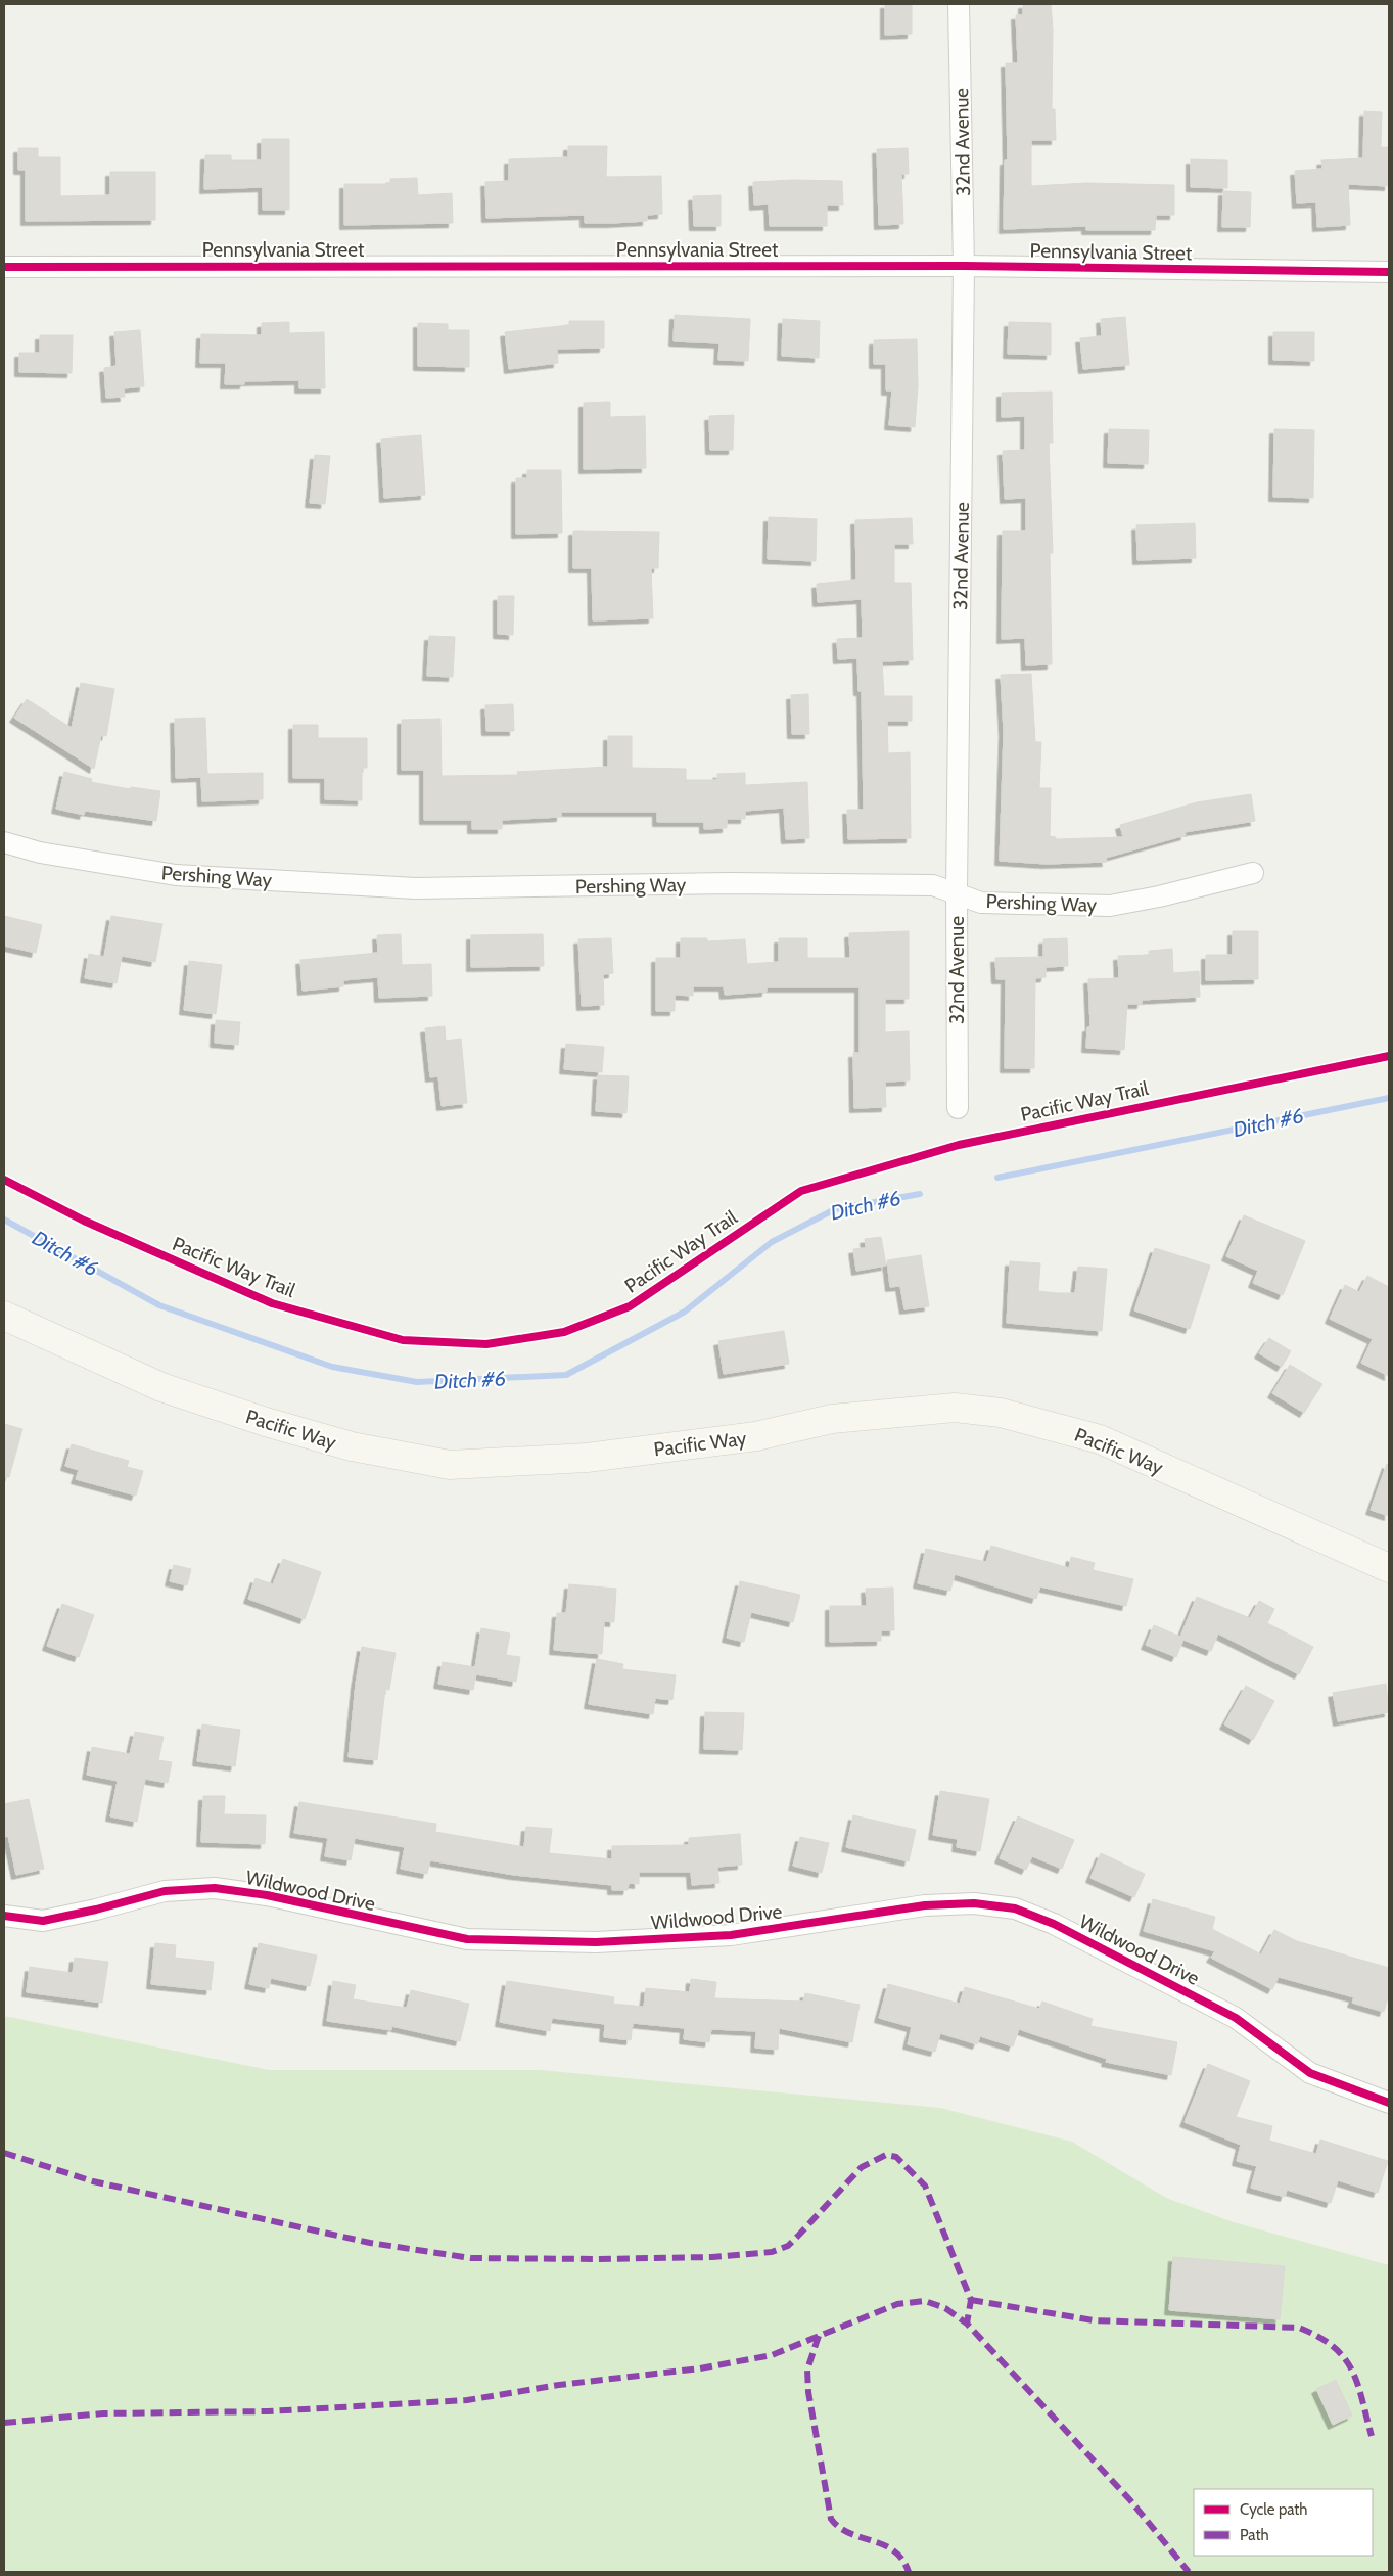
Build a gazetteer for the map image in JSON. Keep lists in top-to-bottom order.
{
  "streets": {
    "main road": ["Pacific Way"],
    "street": [
      "32nd Avenue",
      "Pennsylvania Street",
      "Pershing Way",
      "Wildwood Drive"
    ],
    "cycle path": ["Pacific Way Trail"]
  },
  "crossings": [
    ["32nd Avenue", "Pennsylvania Street"],
    ["32nd Avenue", "Pershing Way"]
  ],
  "water": ["Ditch #6"],
  "legend": ["Cycle path", "Path"]
}
